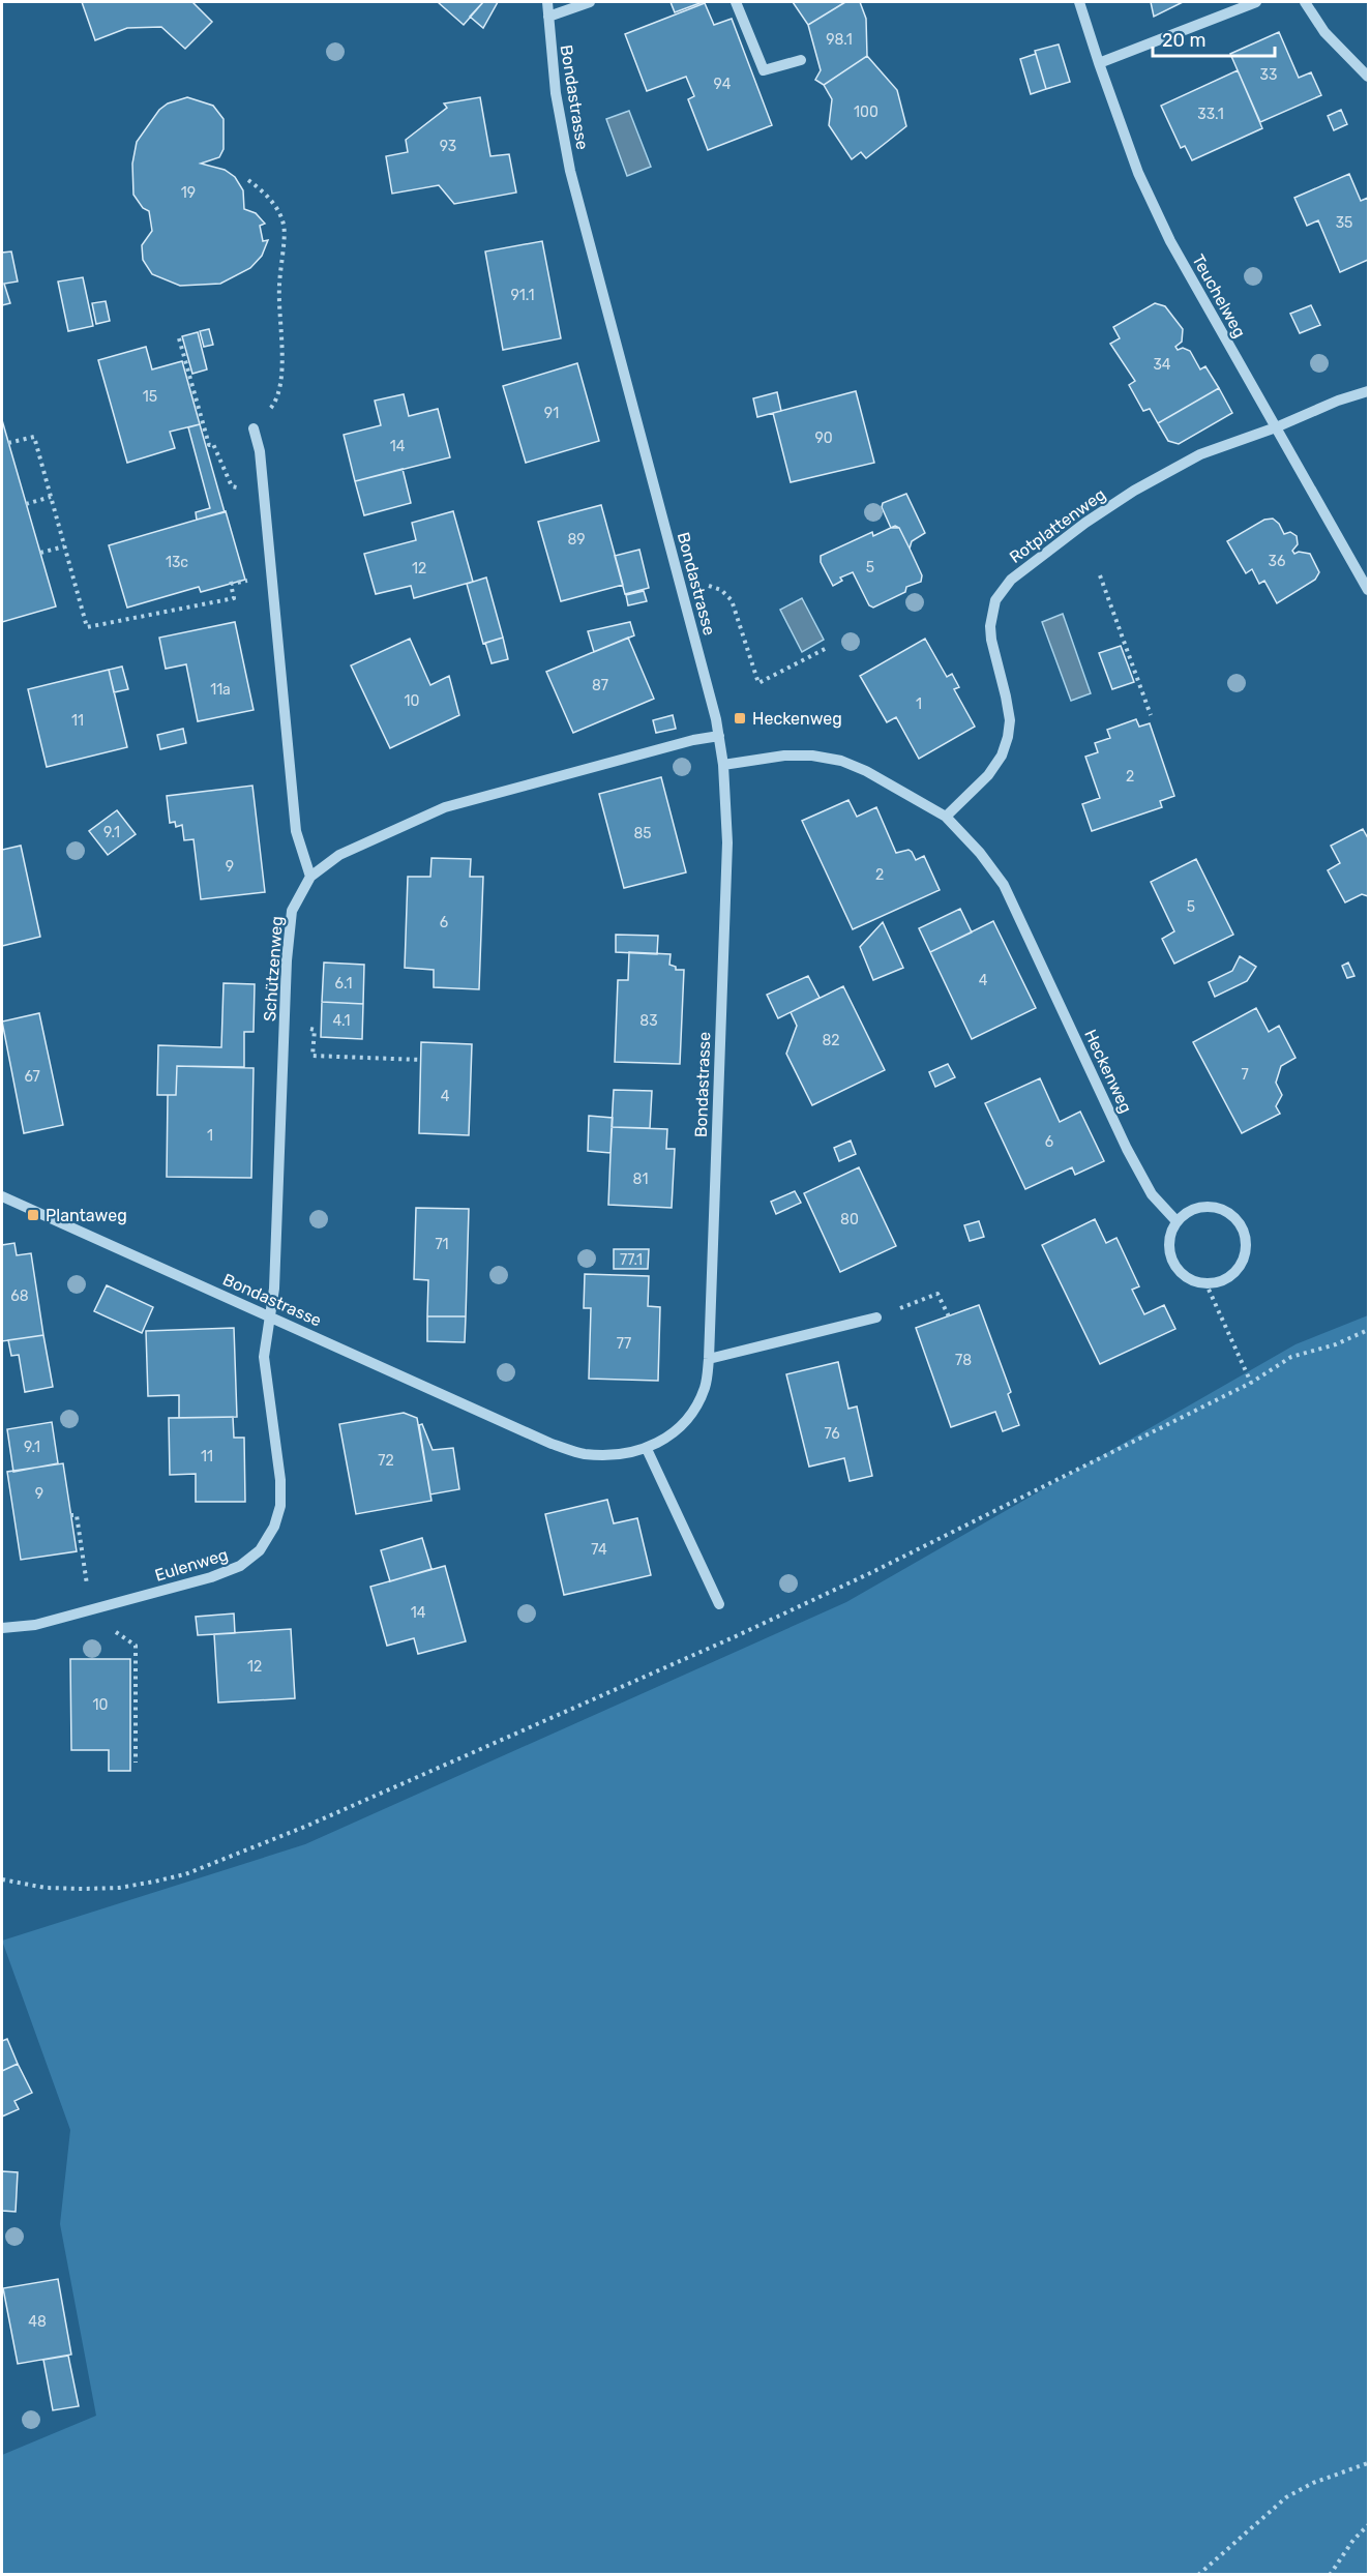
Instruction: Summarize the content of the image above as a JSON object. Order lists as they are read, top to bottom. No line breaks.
{"streets":{"street":["Bondastrasse","Teuchelweg","Rotplattenweg","Schützenweg","Heckenweg","Eulenweg"]},"crossings":[["Bondastrasse","Schützenweg"],["Bondastrasse","Heckenweg"],["Bondastrasse","Eulenweg"],["Teuchelweg","Rotplattenweg"],["Rotplattenweg","Heckenweg"],["Schützenweg","Eulenweg"]],"places":{"transit":["Heckenweg","Plantaweg"]},"house_numbers":["98.1","33","94","100","33.1","93","19","35","91.1","34","15","91","90","14","89","36","13c","5","12","87","11a","10","1","11","2","9.1","85","9","2","5","6","4","6.1","4.1","83","82","7","67","4","1","6","81","80","71","77.1","68","77","78","76","9.1","11","72","9","74","14","12","10","48"],"scale_bar":"20 m"}
